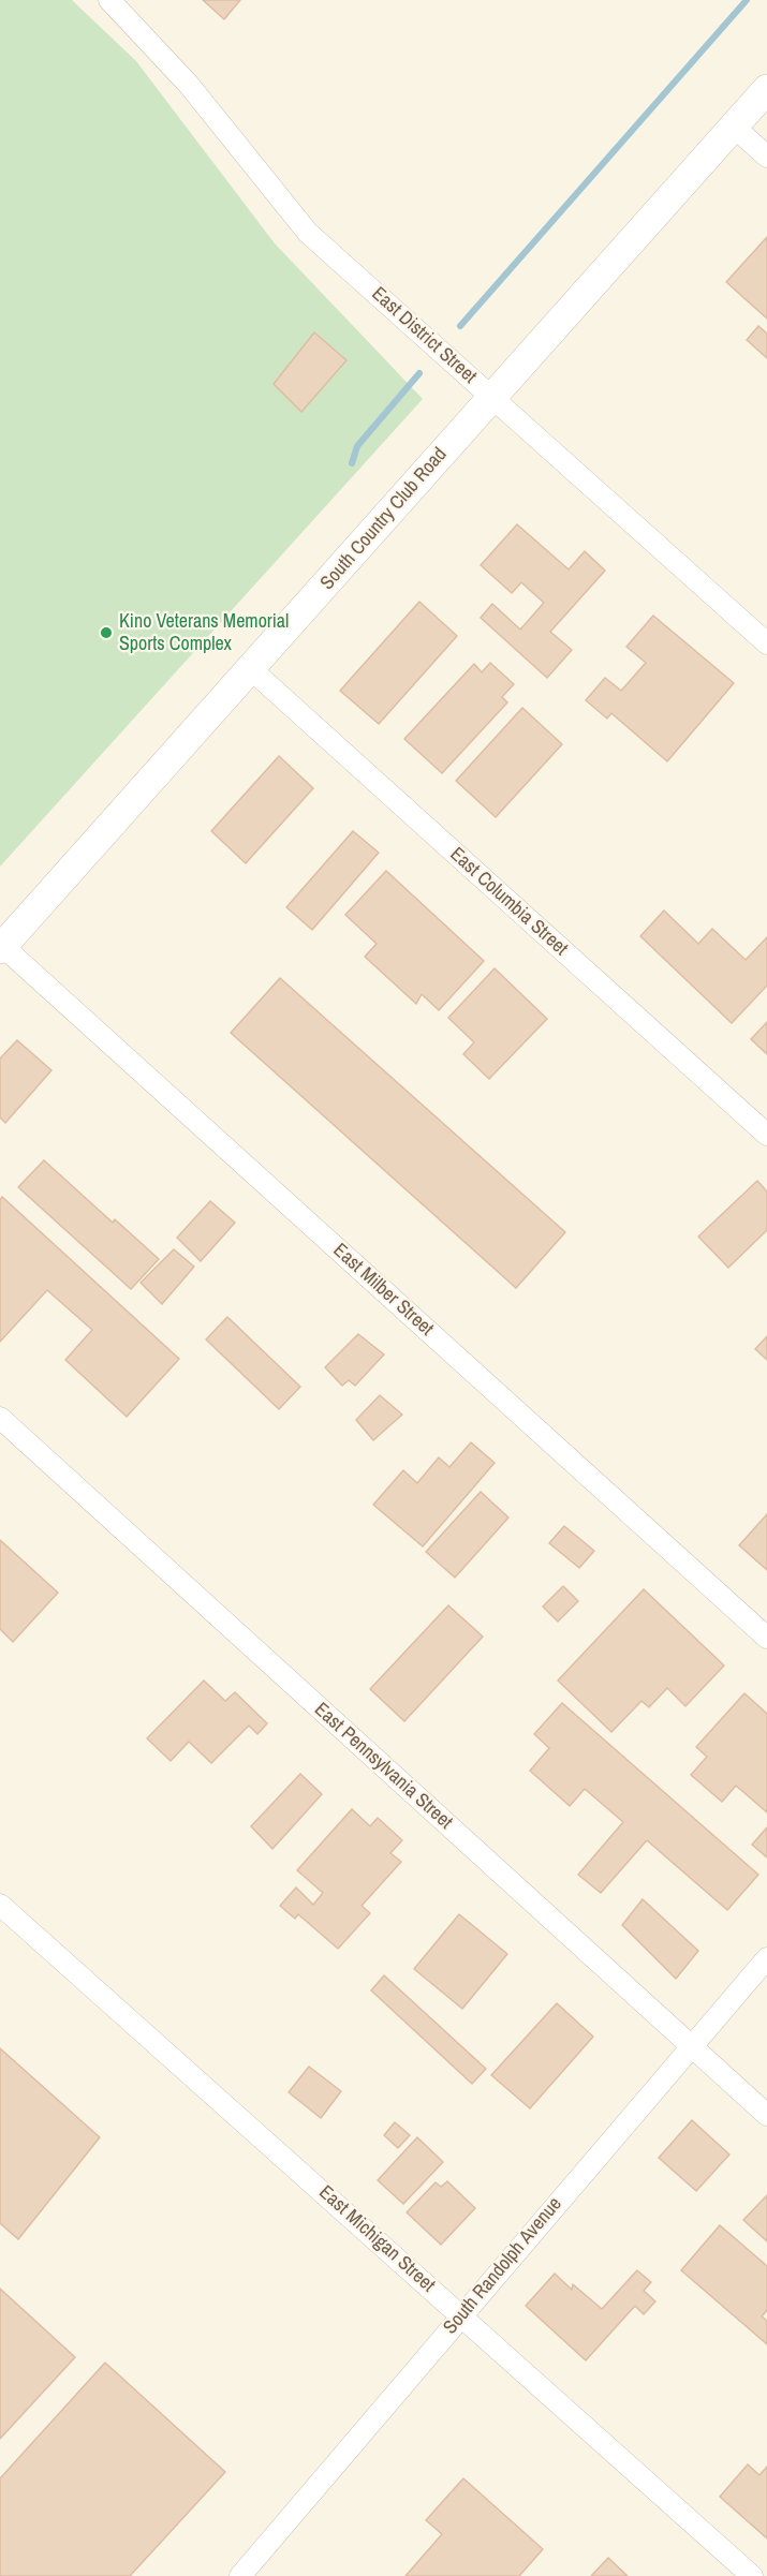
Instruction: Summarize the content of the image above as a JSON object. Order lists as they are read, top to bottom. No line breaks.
{"streets":{"street":["East District Street","South Country Club Road","East Columbia Street","East Milber Street","East Pennsylvania Street","East Michigan Street","South Randolph Avenue"]},"crossings":[["East District Street","South Country Club Road"],["South Country Club Road","East Columbia Street"],["South Country Club Road","East Milber Street"],["East Pennsylvania Street","South Randolph Avenue"],["East Michigan Street","South Randolph Avenue"]],"places":["Kino Veterans Memorial Sports Complex"]}
